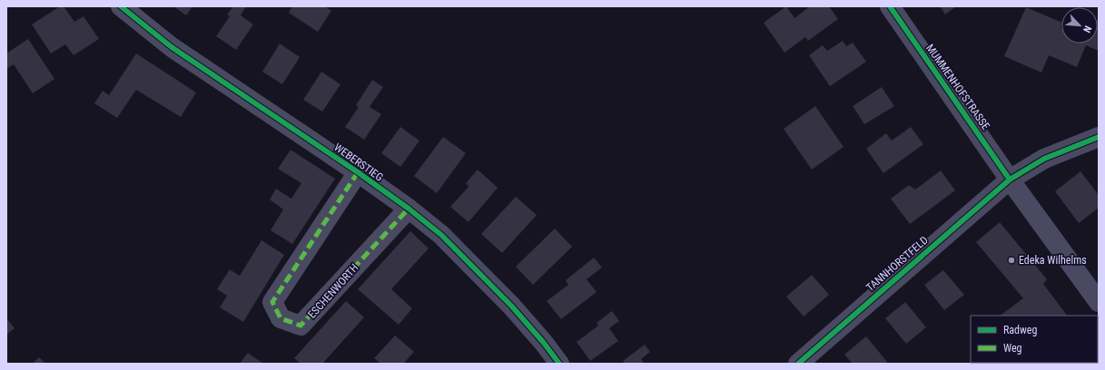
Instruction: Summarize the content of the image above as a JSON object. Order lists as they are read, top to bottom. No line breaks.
{"streets":{"street":["MUMMENHOFSTRASSE","WEBERSTIEG","TANNHORSTFELD","ESCHENWORTH"]},"crossings":[["MUMMENHOFSTRASSE","TANNHORSTFELD"],["WEBERSTIEG","ESCHENWORTH"]],"places":["Edeka Wilhelms"],"legend":["Radweg","Weg"],"north":"bottom right"}
